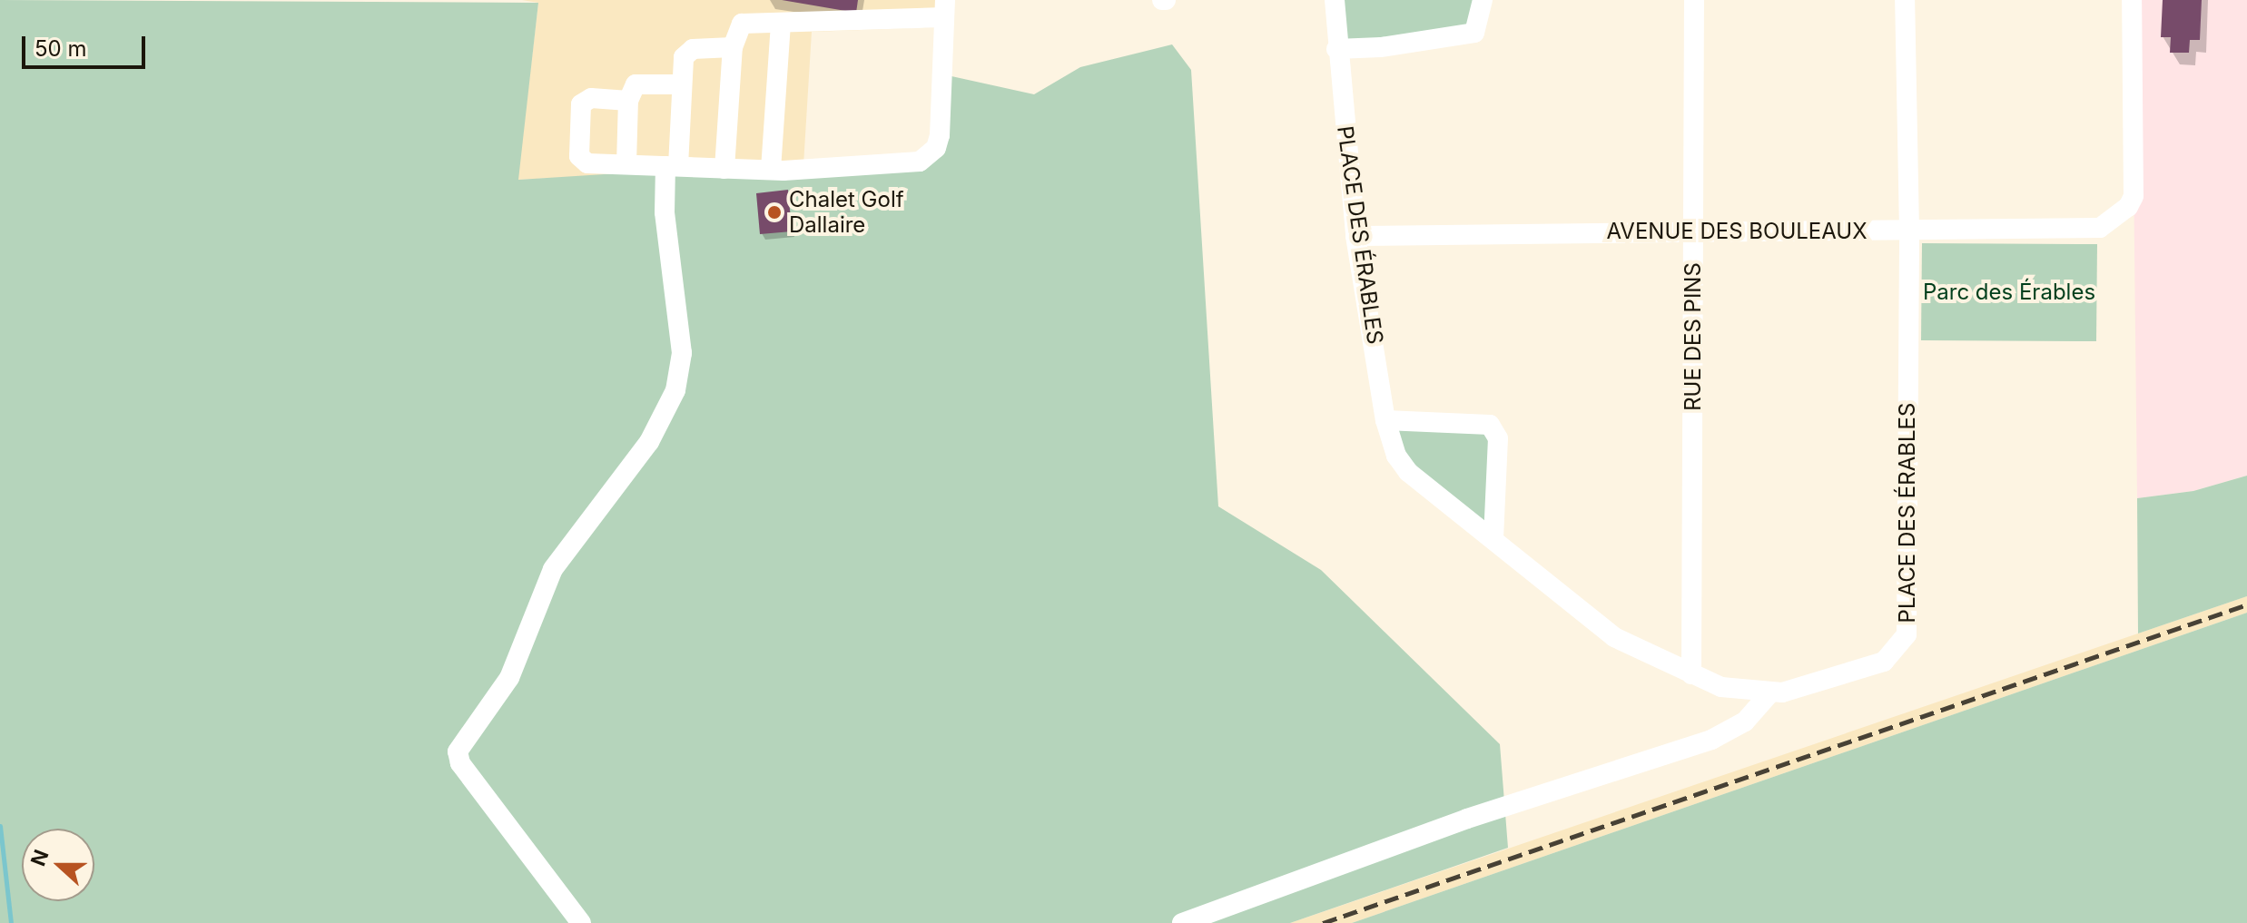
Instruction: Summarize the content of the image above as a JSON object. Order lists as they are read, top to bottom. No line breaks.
{"streets":{"street":["AVENUE DES BOULEAUX","PLACE DES ÉRABLES","RUE DES PINS"]},"crossings":[["AVENUE DES BOULEAUX","PLACE DES ÉRABLES"],["AVENUE DES BOULEAUX","RUE DES PINS"],["PLACE DES ÉRABLES","RUE DES PINS"]],"parks":["Parc des Érables"],"places":["Chalet Golf Dallaire"],"scale_bar":"50 m","north":"left"}
